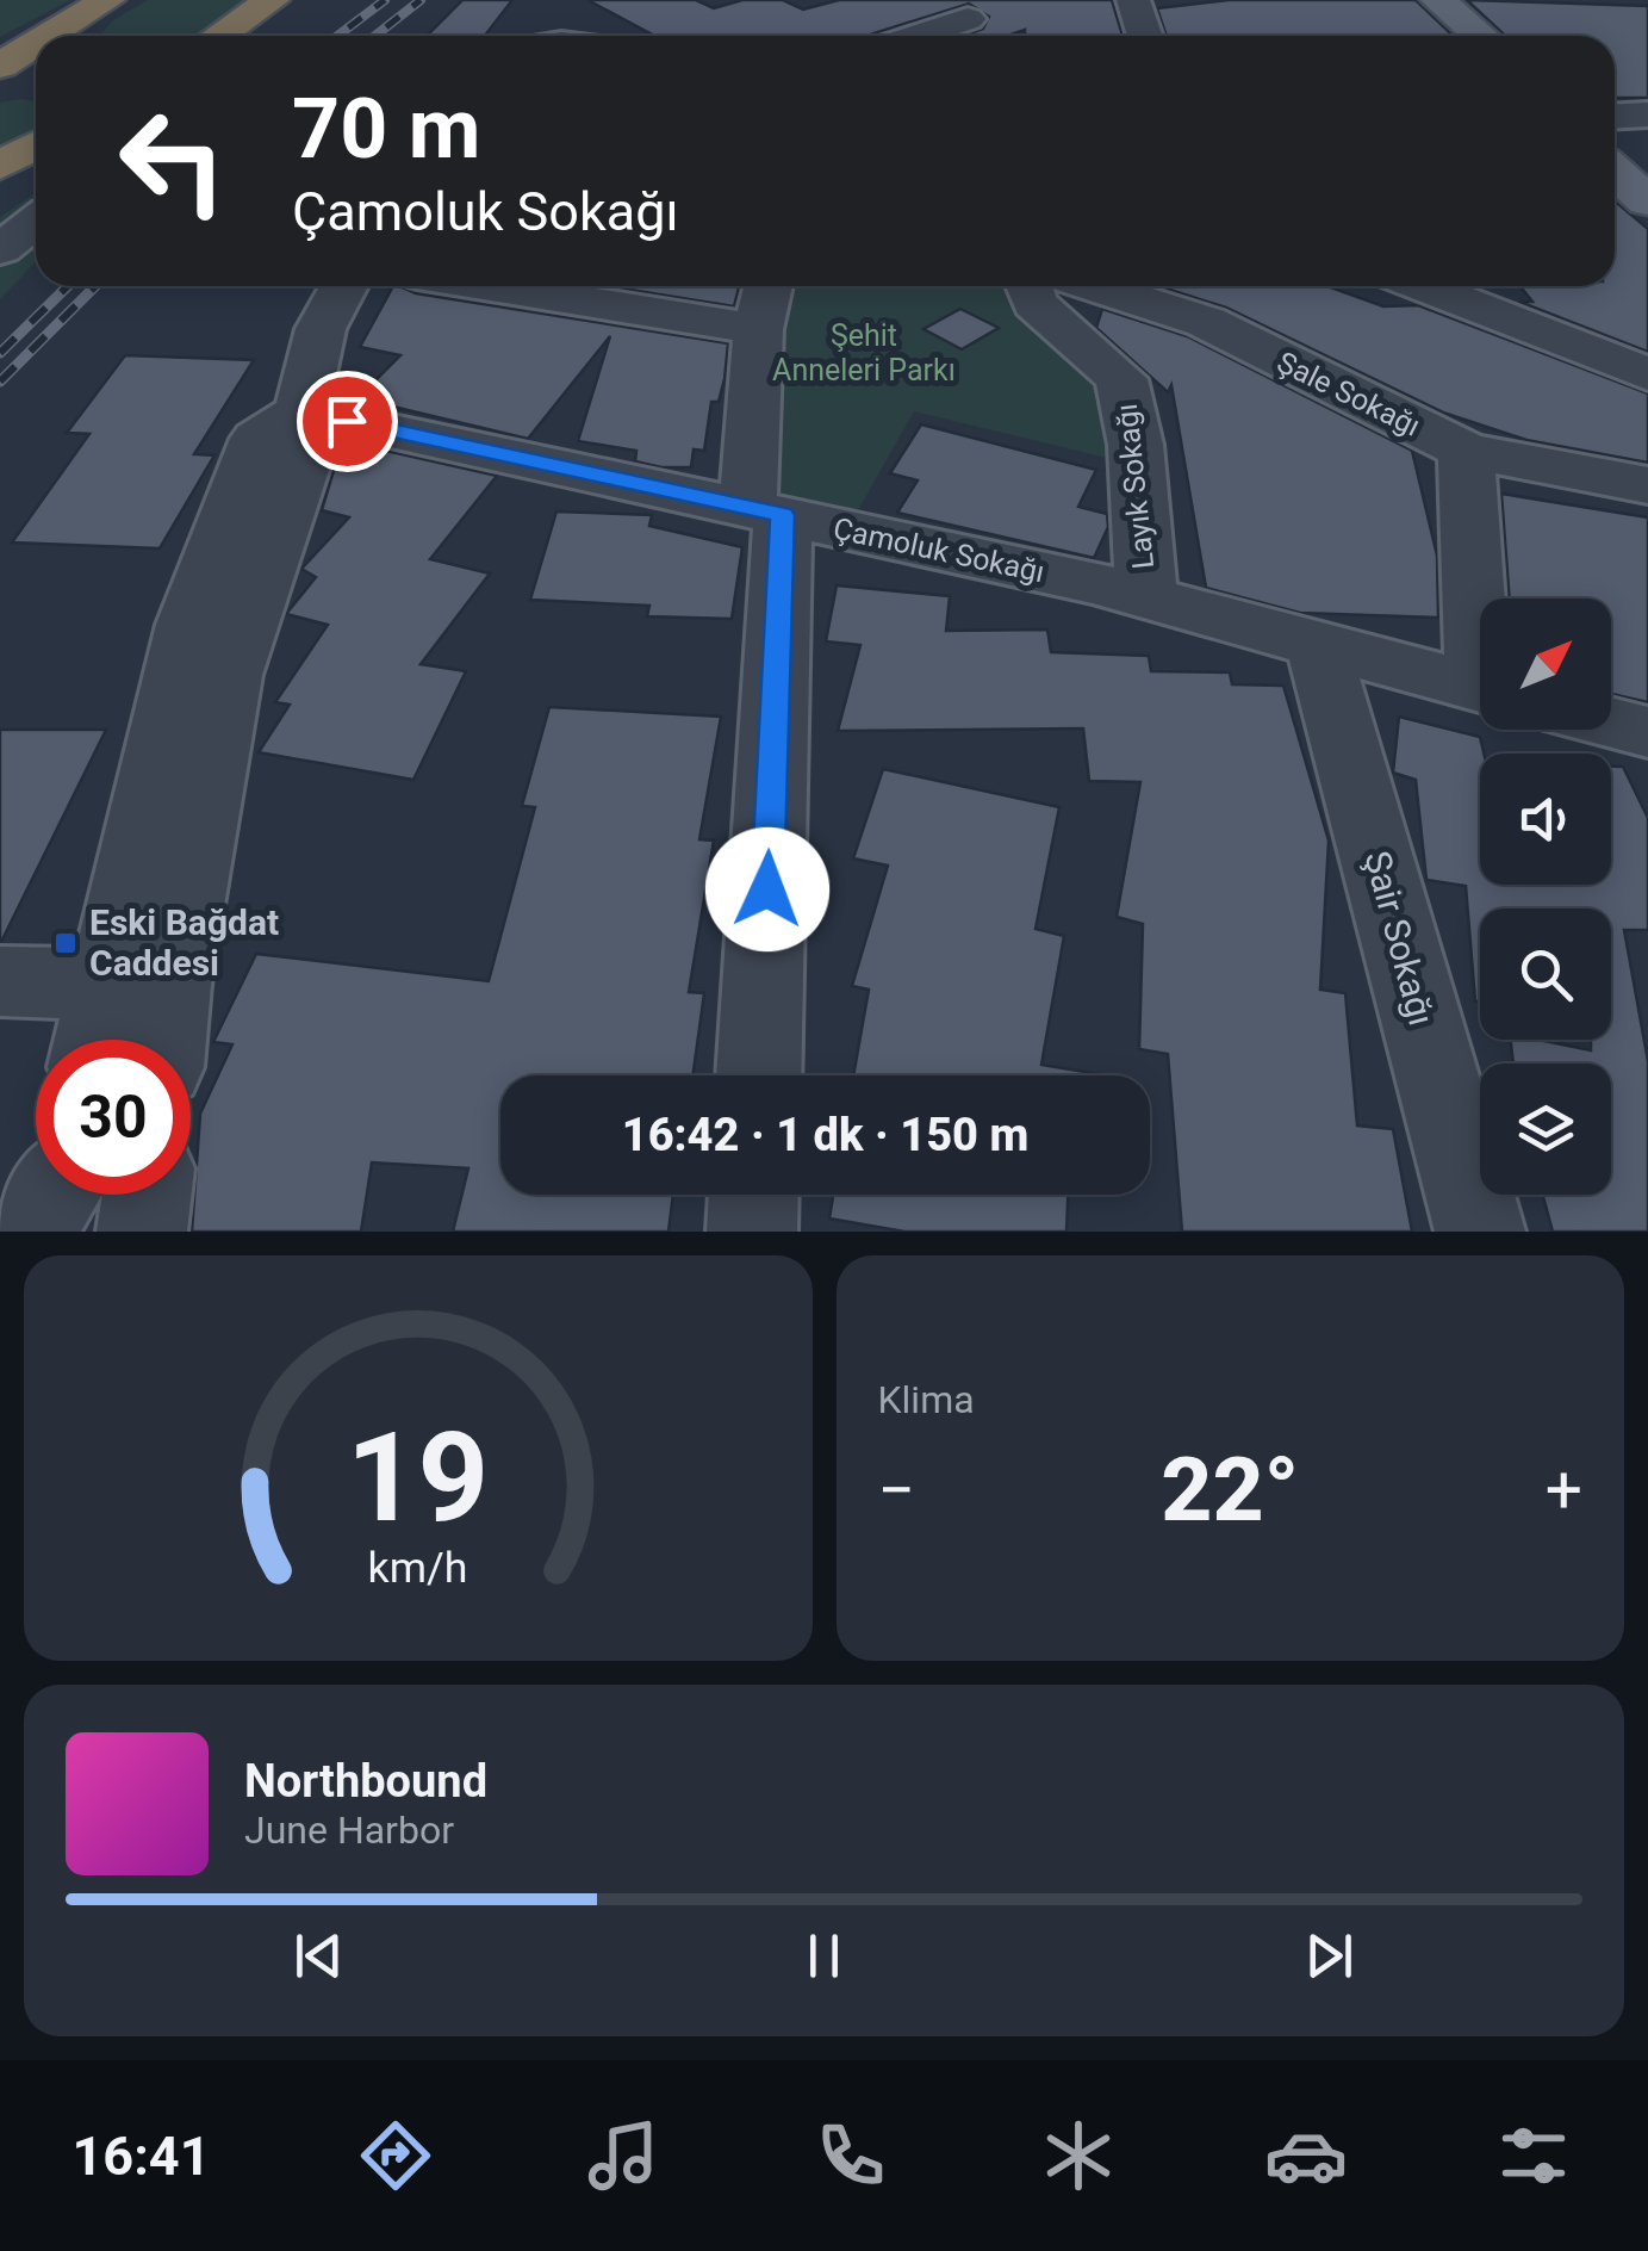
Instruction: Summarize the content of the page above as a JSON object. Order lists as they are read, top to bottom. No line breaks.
{"streets":{"street":["Şale Sokağı","Layık Sokağı","Çamoluk Sokağı","Şair Sokağı"]},"crossings":[["Layık Sokağı","Çamoluk Sokağı"],["Çamoluk Sokağı","Şair Sokağı"]],"parks":["Şehit Anneleri Parkı"],"places":{"transit":["Eski Bağdat Caddesi"]},"north":"top right","page":{"turn":["70 m","Çamoluk Sokağı"],"limit":"30","trip":"16:42 · 1 dk · 150 m","tile":"Klima","heat":["−","22°","+"],"song":["Northbound","June Harbor"],"tabs":"16:41","gauge":["19","km/h"]}}
